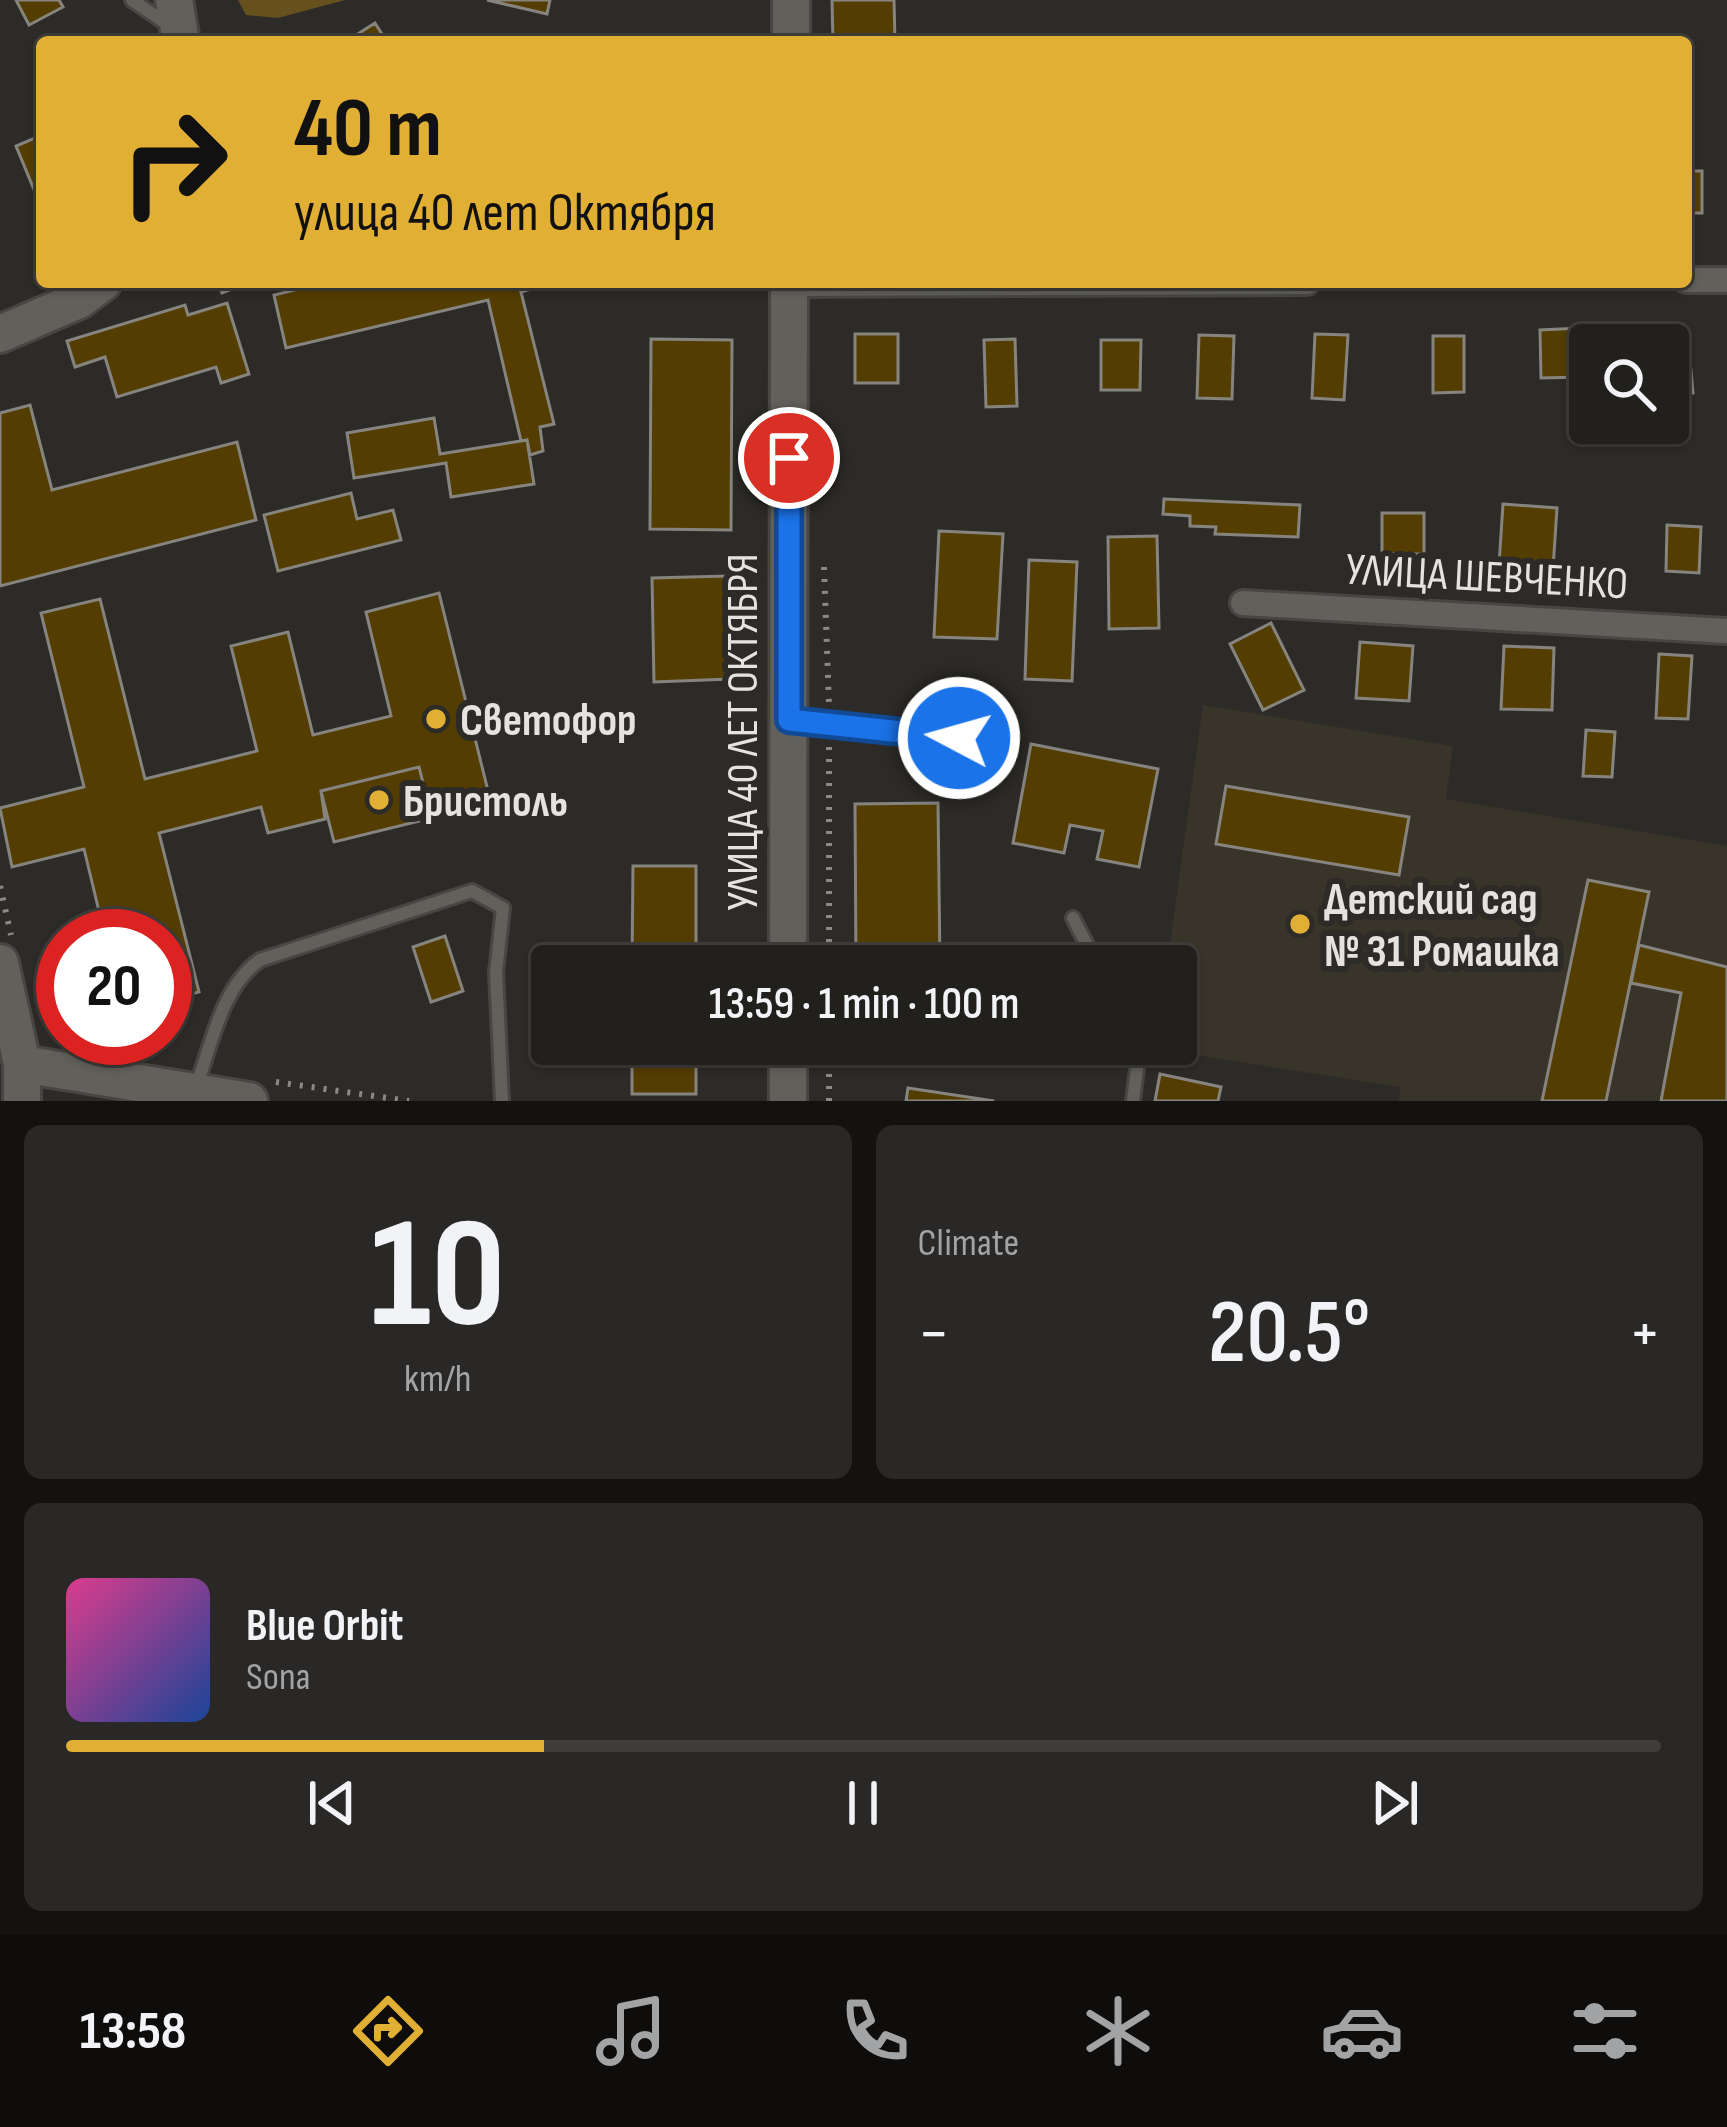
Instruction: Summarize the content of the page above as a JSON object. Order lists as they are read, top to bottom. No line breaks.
{"streets":{"street":["УЛИЦА ШЕВЧЕНКО","УЛИЦА 40 ЛЕТ ОКТЯБРЯ"]},"places":["Светофор","Бристоль","Детский сад № 31 Ромашка"],"page":{"turn":["40 m","улица 40 лет Октября"],"limit":"20","trip":"13:59 · 1 min · 100 m","tile":[["10","km/h"],"Climate"],"heat":["−","20.5°","+"],"song":["Blue Orbit","Sona"],"tabs":"13:58"}}
